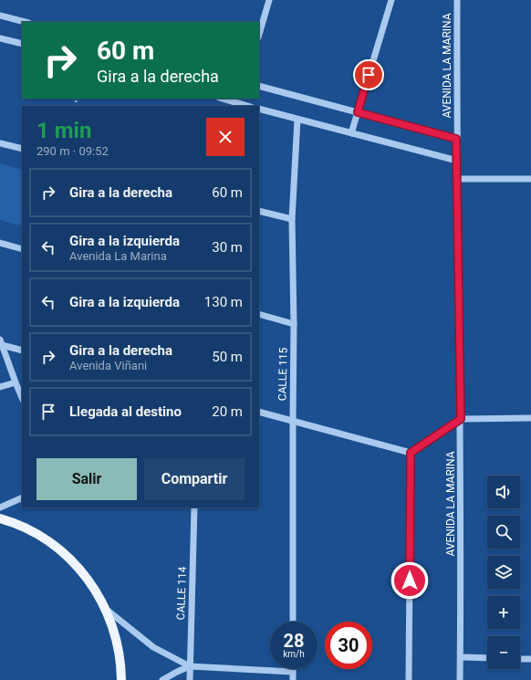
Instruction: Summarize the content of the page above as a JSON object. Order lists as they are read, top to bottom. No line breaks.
{"streets":{"street":["AVENIDA LA MARINA","CALLE 115","CALLE 114"]},"page":{"turn":["60 m","Gira a la derecha"],"heading":["1 min","290 m · 09:52"],"list":[{"name":"Gira a la derecha","value":"60 m"},{"name":"Gira a la izquierda","note":"Avenida La Marina","value":"30 m"},{"name":"Gira a la izquierda","value":"130 m"},{"name":"Gira a la derecha","note":"Avenida Viñani","value":"50 m"},{"name":"Llegada al destino","value":"20 m"}],"buttons":["Salir","Compartir"],"map_buttons":["+","−"],"speed":"28 km/h","limit":"30"}}
